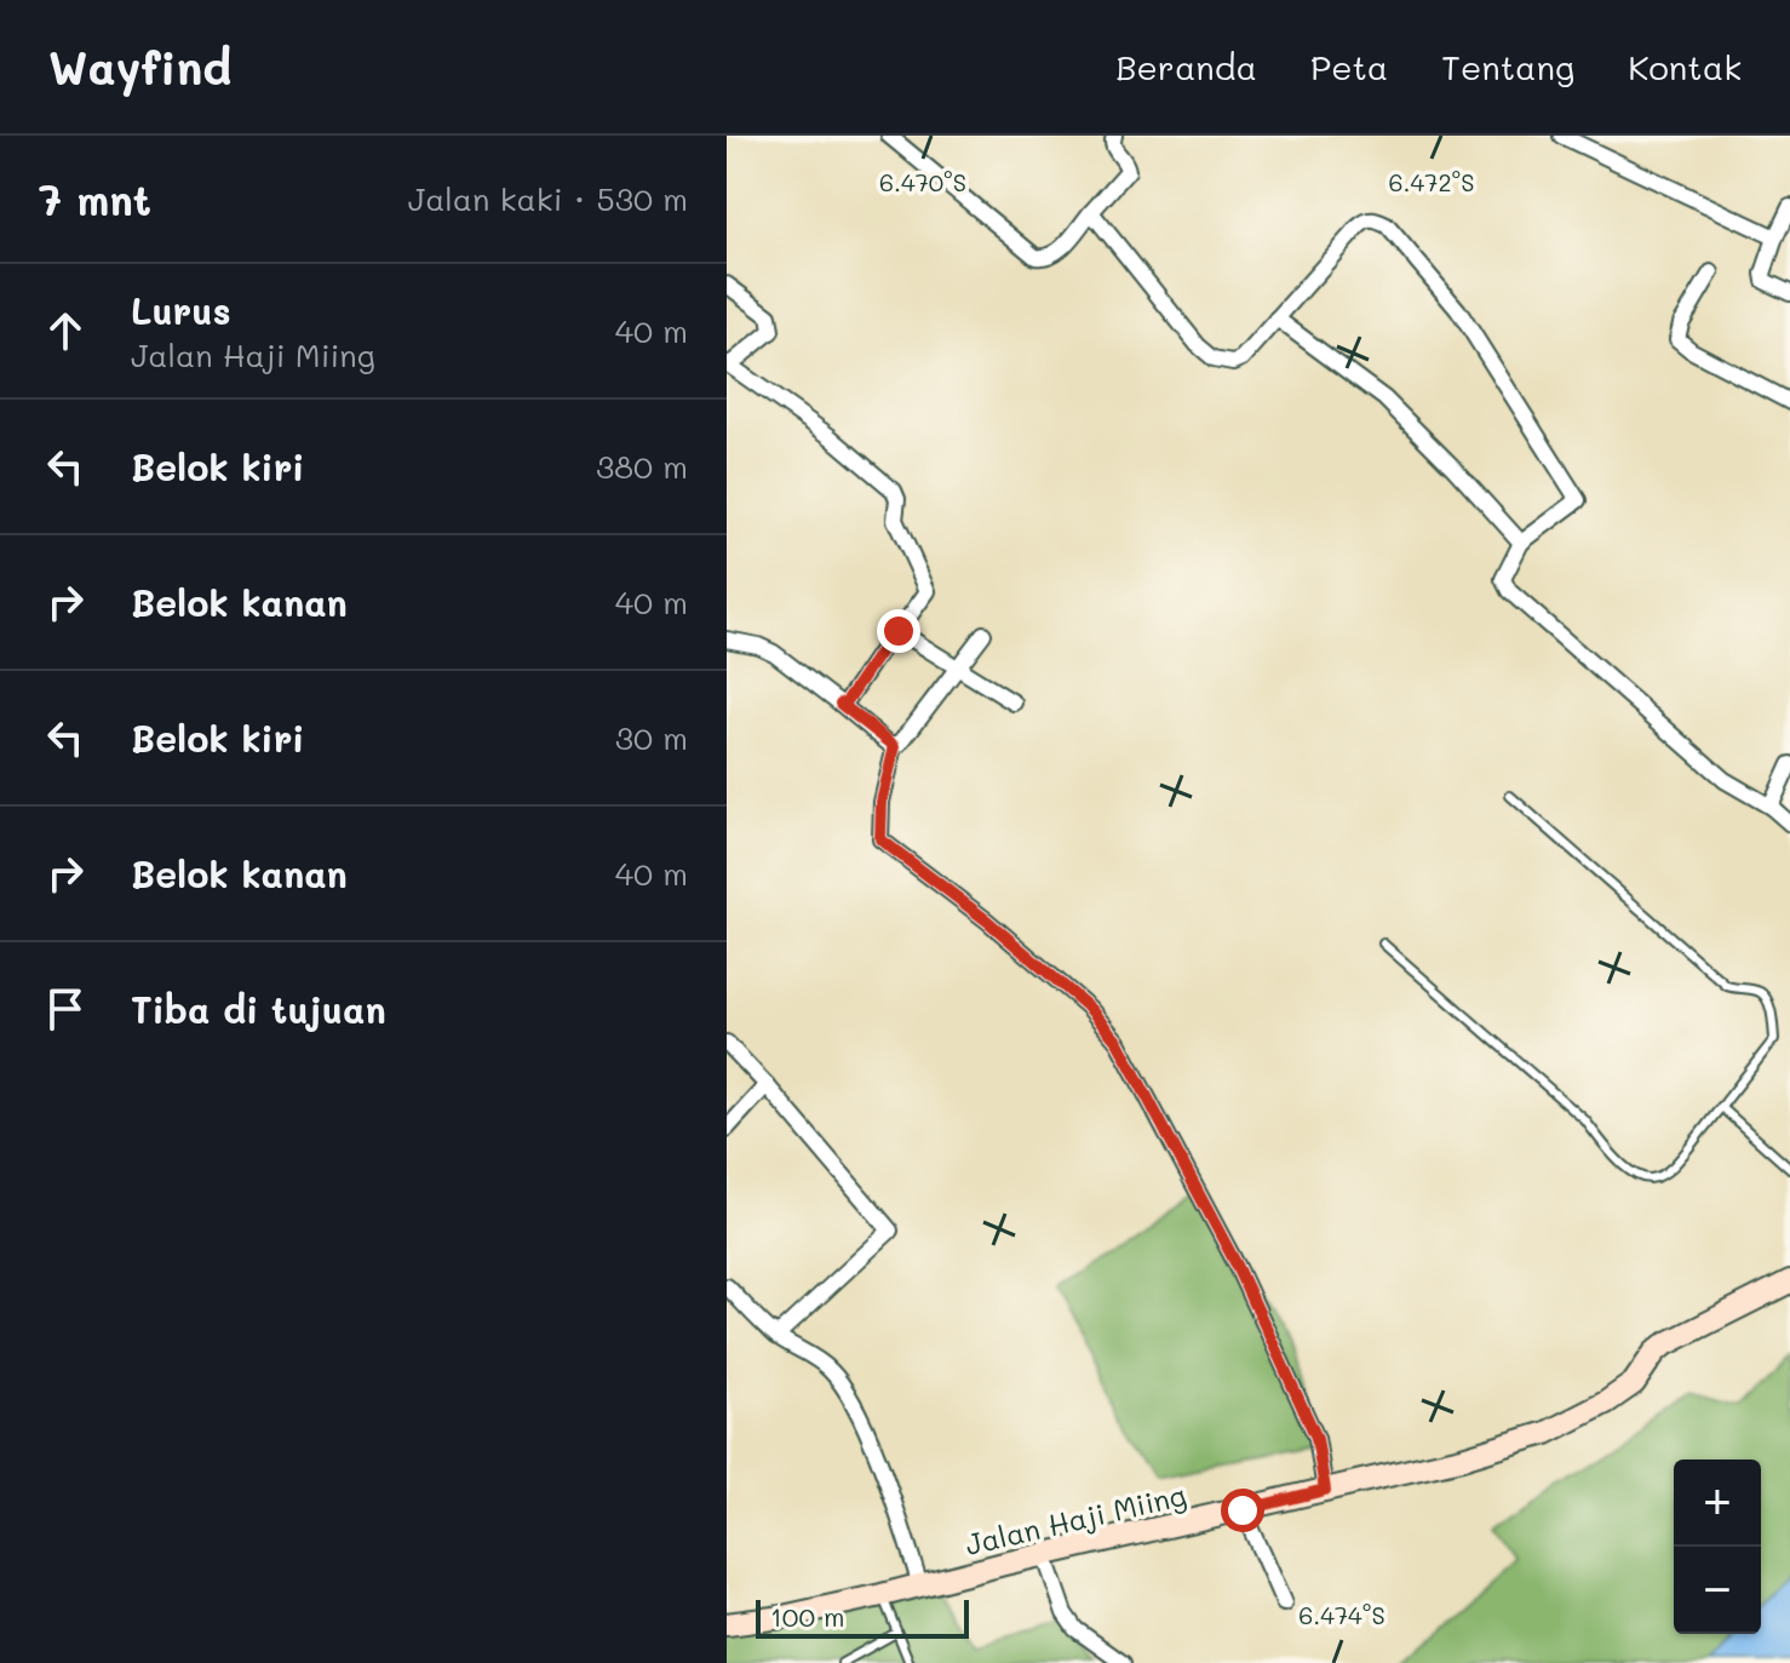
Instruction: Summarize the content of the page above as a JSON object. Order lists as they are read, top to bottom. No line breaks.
{"streets":{"main road":["Jalan Haji Miing"]},"scale_bar":"100 m","page":{"header":"Wayfind","nav":["Beranda","Peta","Tentang","Kontak"],"heading":["7 mnt","Jalan kaki · 530 m"],"list":[["Lurus","Jalan Haji Miing","40 m"],["Belok kiri","380 m"],["Belok kanan","40 m"],["Belok kiri","30 m"],["Belok kanan","40 m"],"Tiba di tujuan"],"map_buttons":["+","−"],"scale":"100 m"},"coordinates":["6.470°S","6.472°S","6.474°S"]}
